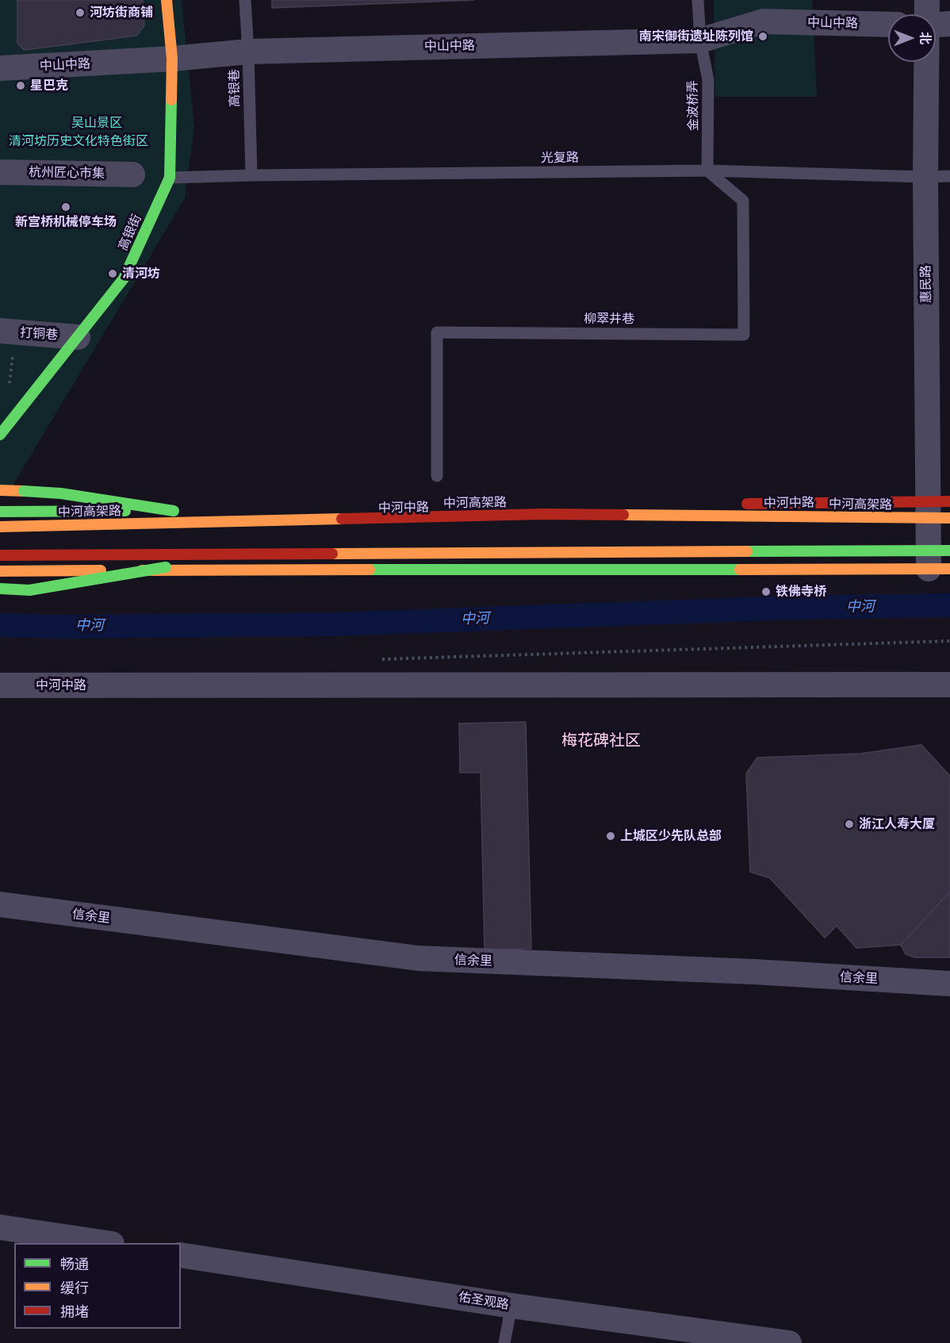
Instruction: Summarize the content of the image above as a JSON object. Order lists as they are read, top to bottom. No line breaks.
{"streets":{"main road":["高银街","中河高架路","中河中路"],"street":["中山中路","杭州匠心市集","惠民路","打铜巷","信余里","佑圣观路"],"lane":["高银巷","金波桥弄","光复路","柳翠井巷"]},"crossings":[["中山中路","高银巷"],["中山中路","金波桥弄"],["中山中路","高银街"],["高银巷","光复路"],["金波桥弄","光复路"],["金波桥弄","柳翠井巷"],["光复路","高银街"],["光复路","惠民路"],["光复路","柳翠井巷"],["高银街","打铜巷"],["惠民路","中河中路"]],"districts":["梅花碑社区"],"water":["中河"],"parks":["吴山景区","清河坊历史文化特色街区"],"places":["河坊街商铺","南宋御街遗址陈列馆","星巴克","新宫桥机械停车场","清河坊","铁佛寺桥","浙江人寿大厦","上城区少先队总部"],"legend":["畅通","缓行","拥堵"],"north":"right"}
